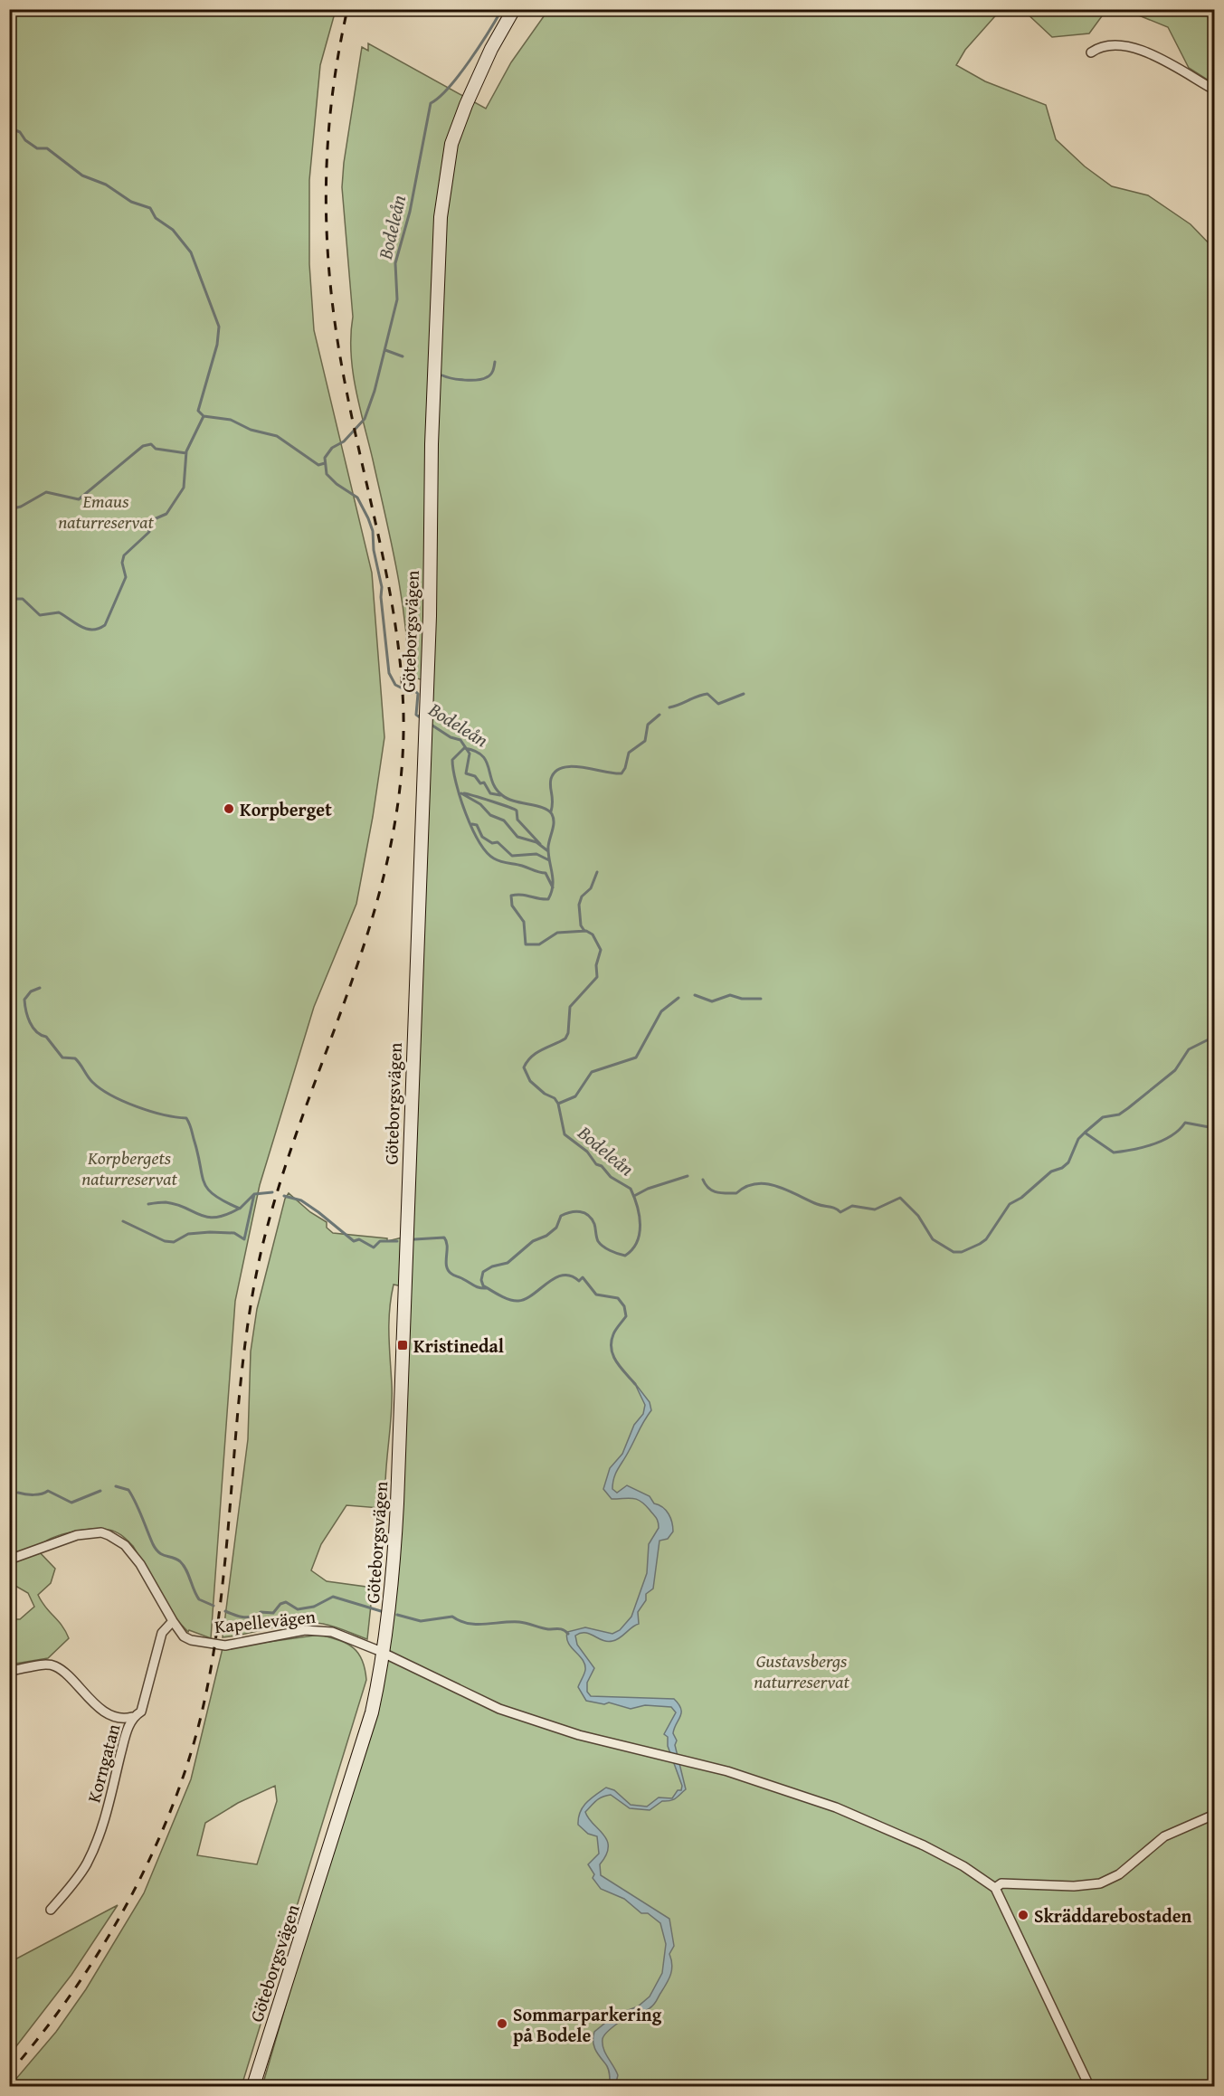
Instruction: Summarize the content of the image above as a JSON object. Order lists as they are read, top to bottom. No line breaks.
{"streets":{"street":["Göteborgsvägen","Kapellevägen","Korngatan"]},"crossings":[["Göteborgsvägen","Kapellevägen"],["Kapellevägen","Korngatan"]],"water":["Bodeleån"],"parks":["Emaus naturreservat","Korpbergets naturreservat","Gustavsbergs naturreservat"],"places":{"other":["Korpberget","Skräddarebostaden","Sommarparkering på Bodele"],"transit":["Kristinedal"]}}
